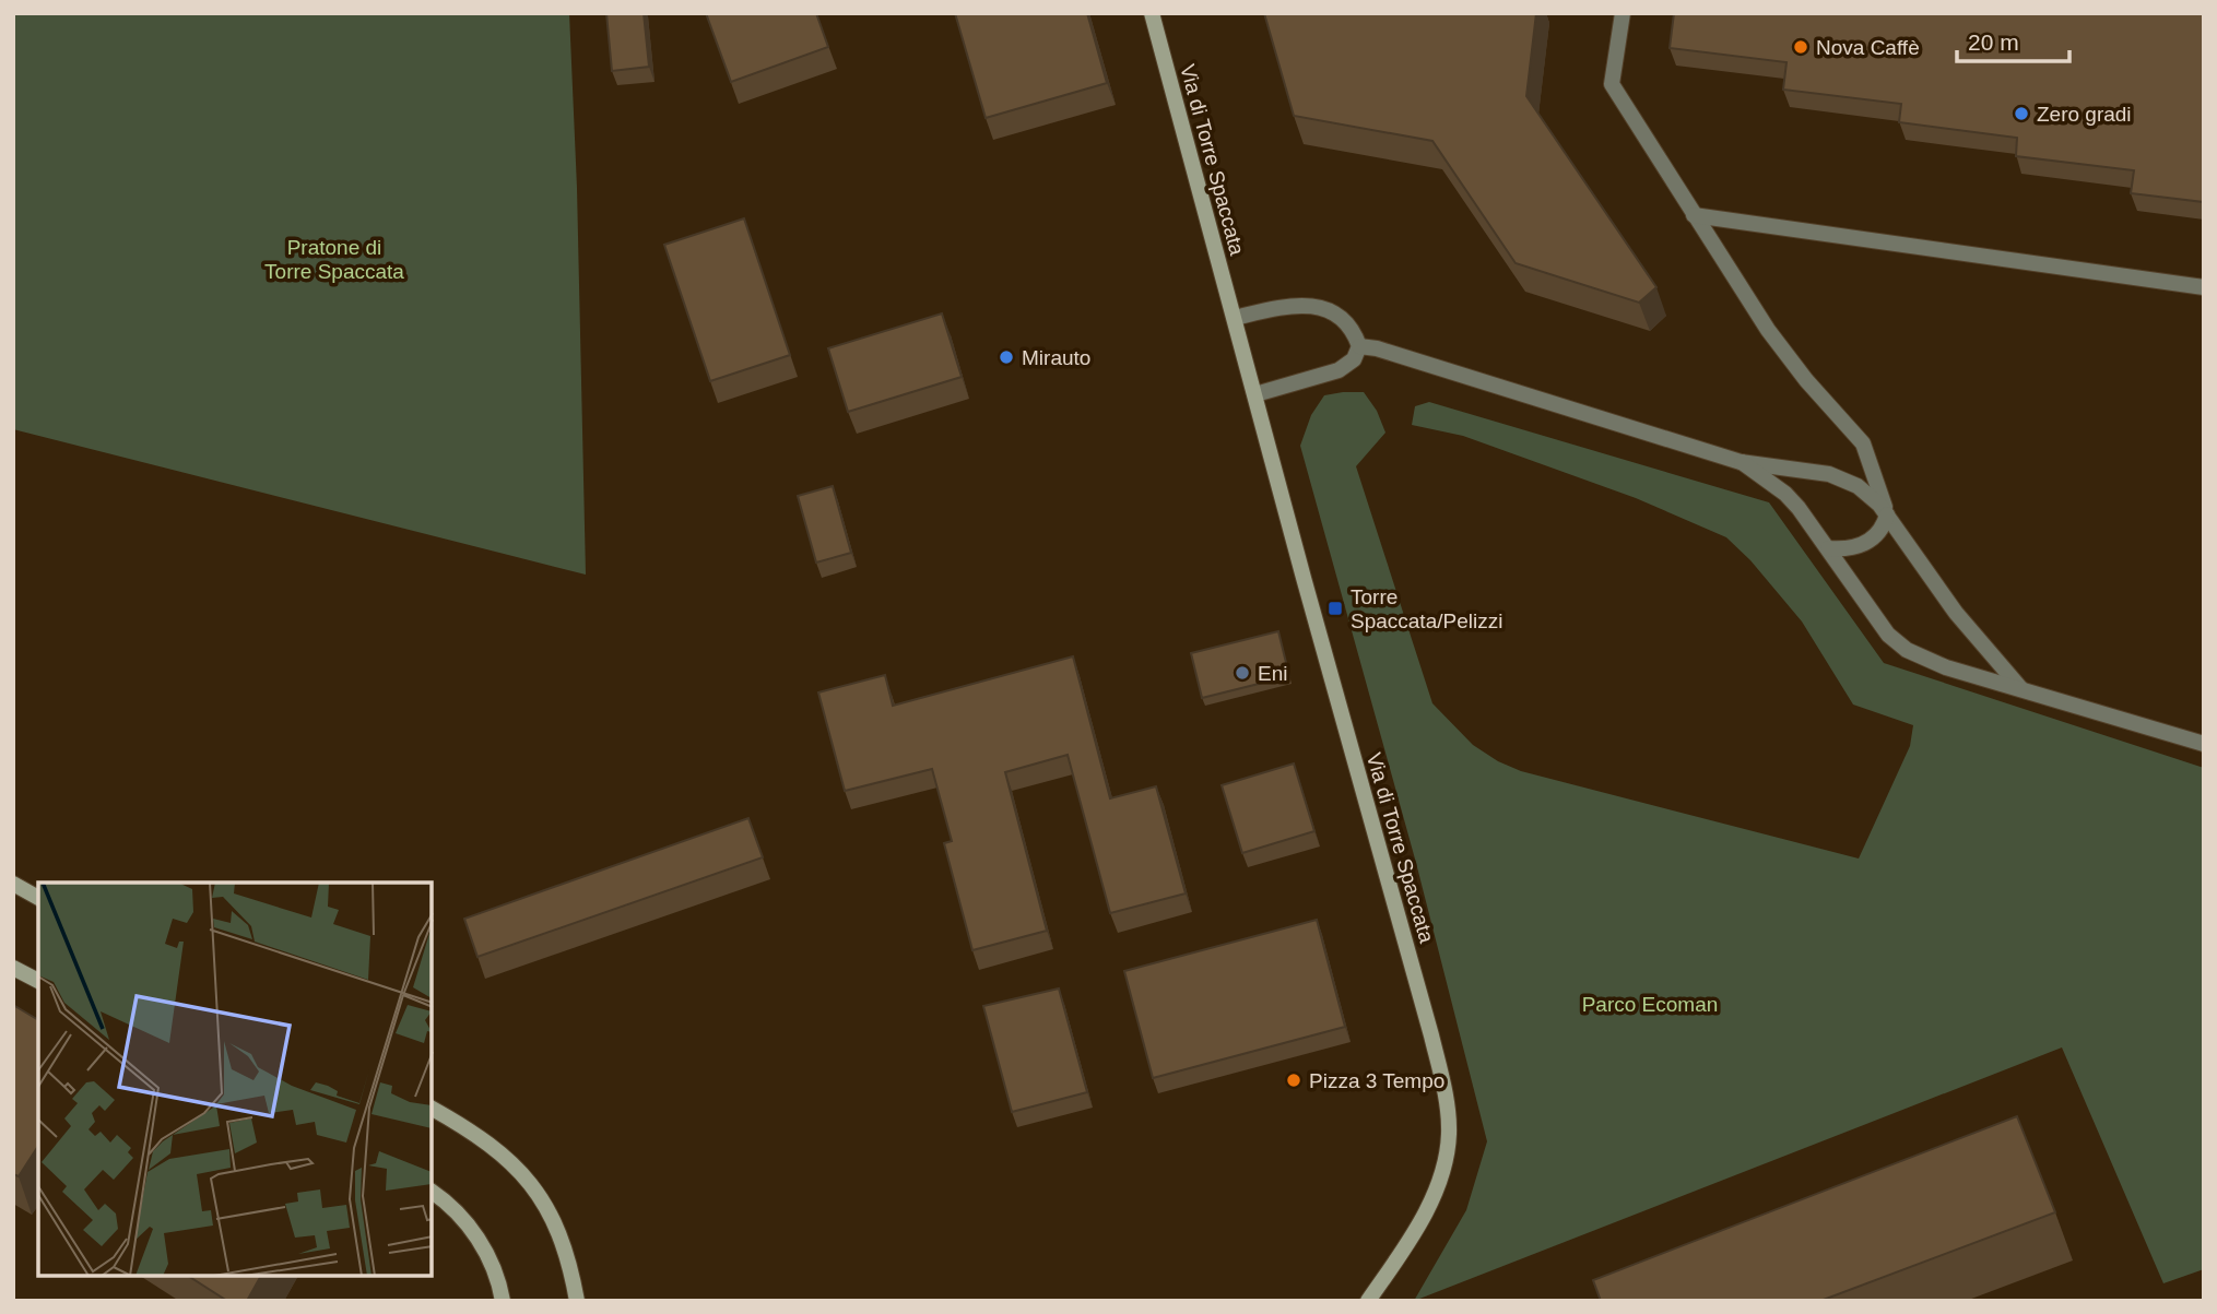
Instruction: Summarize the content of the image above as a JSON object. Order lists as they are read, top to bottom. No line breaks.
{"streets":{"street":["Via di Torre Spaccata"]},"parks":["Pratone di Torre Spaccata","Parco Ecoman"],"places":{"other":["Nova Caffè","Zero gradi","Mirauto","Eni","Pizza 3 Tempo"],"transit":["Torre Spaccata/Pelizzi"]},"scale_bar":"20 m"}
